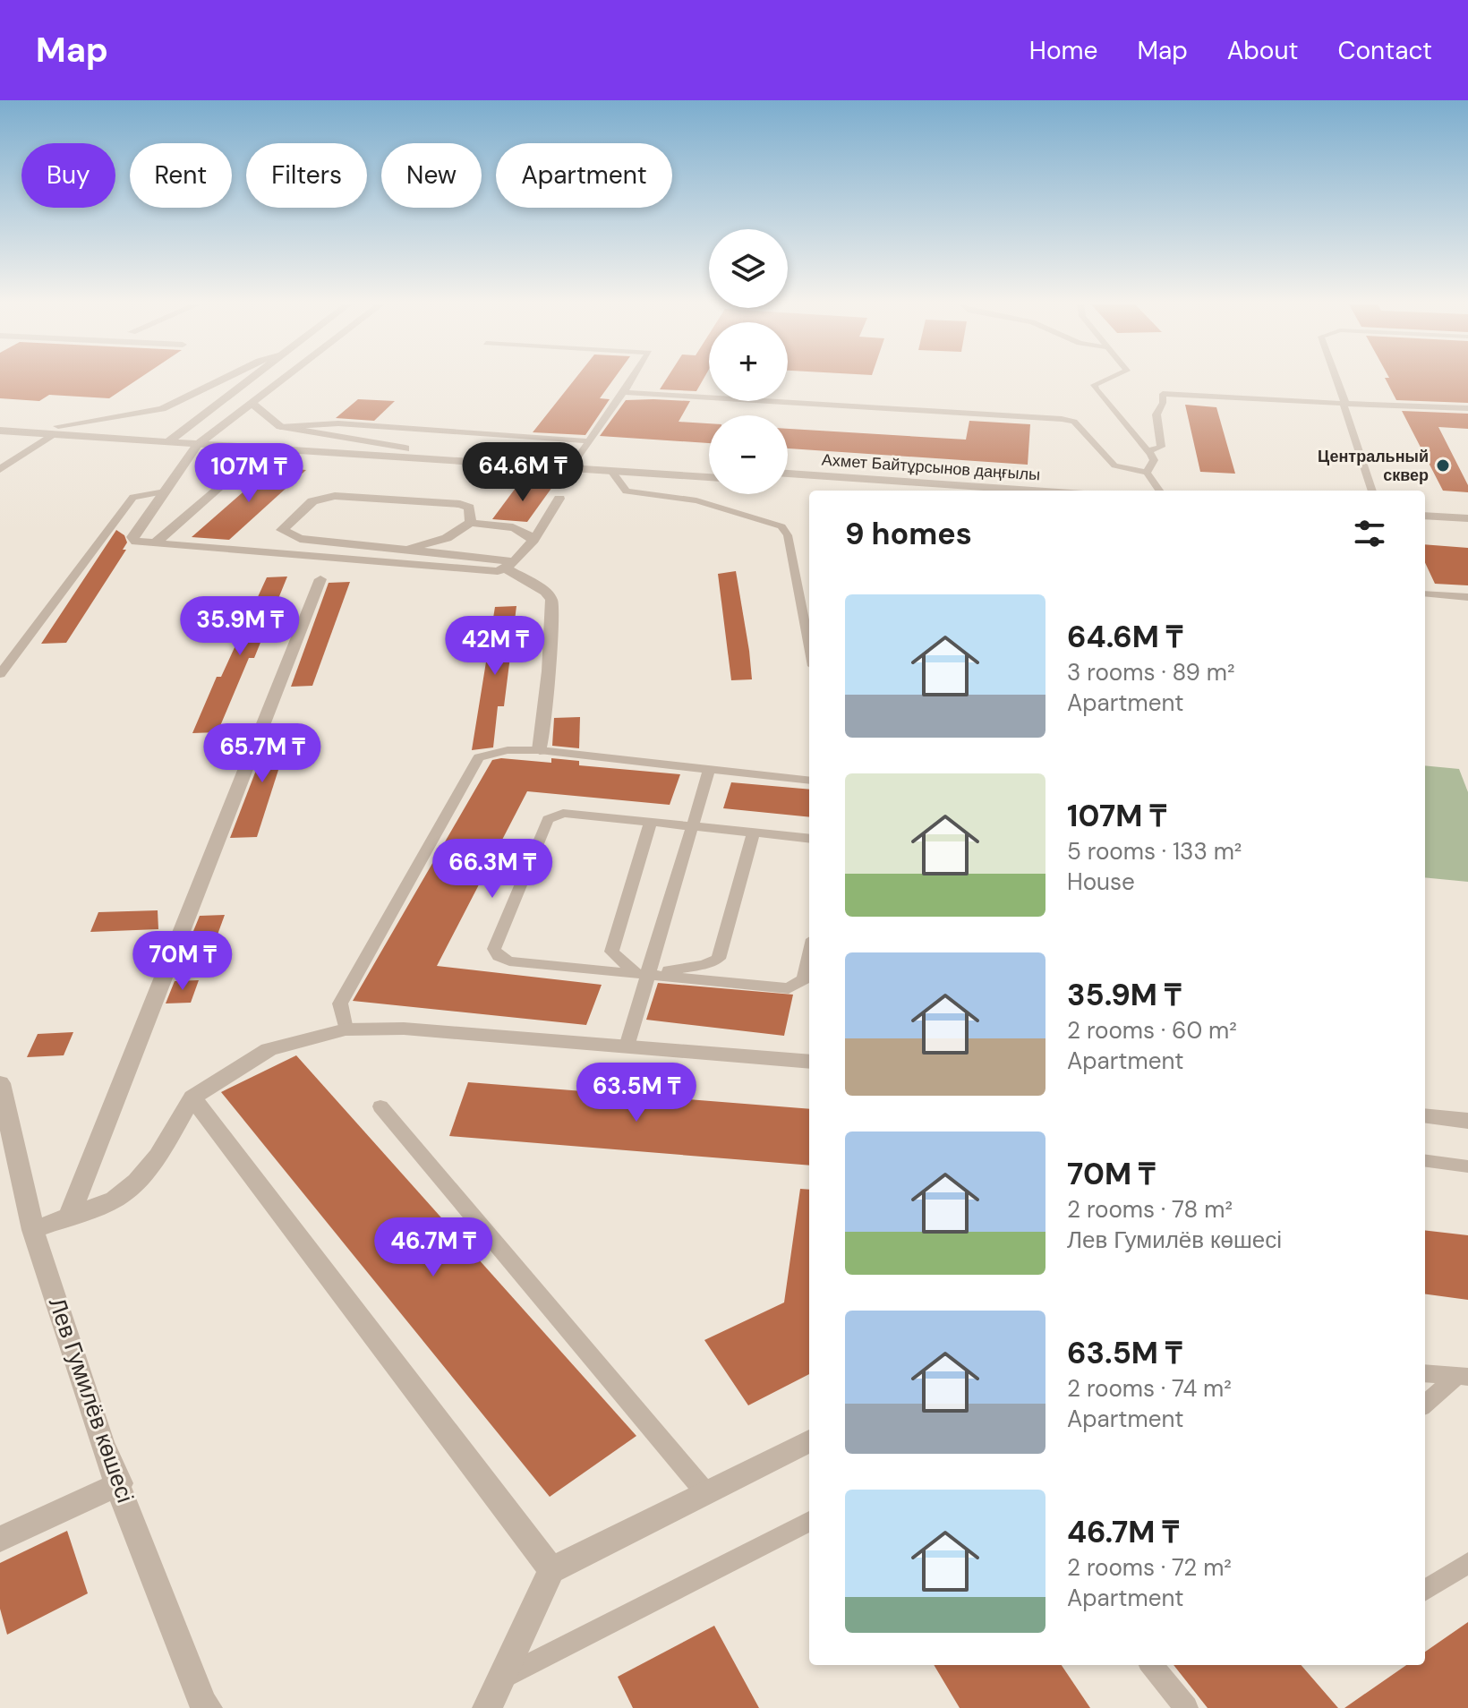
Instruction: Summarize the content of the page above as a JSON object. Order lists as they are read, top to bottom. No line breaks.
{"streets":{"street":["Ахмет Байтұрсынов даңғылы","Лев Гумилёв көшесі"]},"places":["Центральный сквер"],"page":{"header":"Map","nav":["Home","Map","About","Contact"],"chip":["Buy","Rent","Filters","New","Apartment"],"map_buttons":["+","−"],"price":["64.6M ₸","107M ₸","35.9M ₸","42M ₸","65.7M ₸","66.3M ₸","70M ₸","63.5M ₸","46.7M ₸"],"heading":"9 homes","list":[{"name":"64.6M ₸","note":"3 rooms · 89 m² · Apartment"},{"name":"107M ₸","note":"5 rooms · 133 m² · House"},{"name":"35.9M ₸","note":"2 rooms · 60 m² · Apartment"},{"name":"70M ₸","note":"2 rooms · 78 m² · Лев Гумилёв көшесі"},{"name":"63.5M ₸","note":"2 rooms · 74 m² · Apartment"},{"name":"46.7M ₸","note":"2 rooms · 72 m² · Apartment"}]}}
